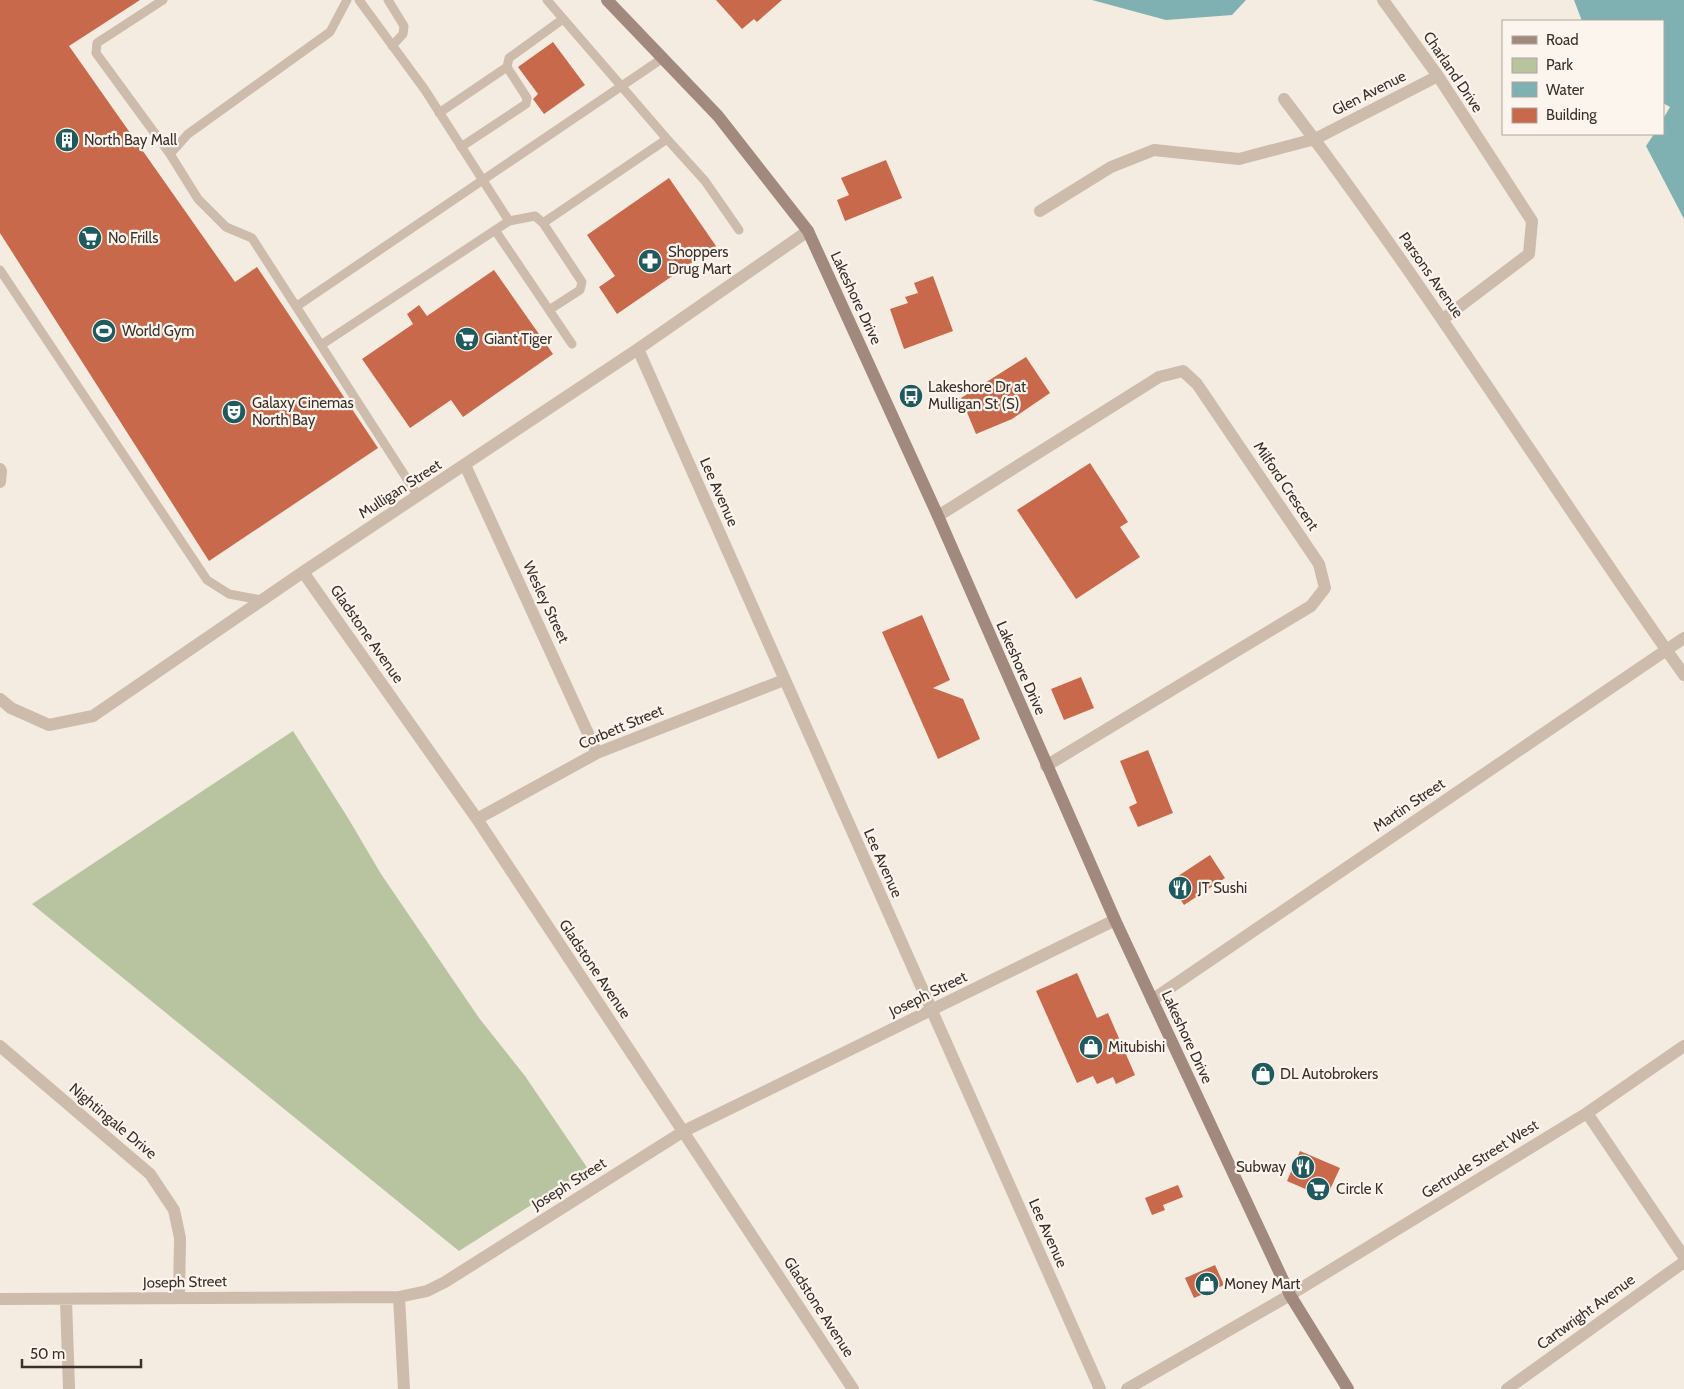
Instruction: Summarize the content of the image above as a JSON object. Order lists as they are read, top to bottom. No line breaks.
{"streets":{"main road":["Lakeshore Drive"],"street":["Charland Drive","Glen Avenue","Parsons Avenue","Milford Crescent","Mulligan Street","Lee Avenue","Wesley Street","Gladstone Avenue","Corbett Street","Martin Street","Joseph Street","Nightingale Drive","Gertrude Street West","Cartwright Avenue"]},"crossings":[["Charland Drive","Glen Avenue"],["Charland Drive","Parsons Avenue"],["Glen Avenue","Parsons Avenue"],["Parsons Avenue","Martin Street"],["Lakeshore Drive","Milford Crescent"],["Lakeshore Drive","Mulligan Street"],["Lakeshore Drive","Martin Street"],["Lakeshore Drive","Joseph Street"],["Lakeshore Drive","Gertrude Street West"],["Mulligan Street","Lee Avenue"],["Mulligan Street","Wesley Street"],["Mulligan Street","Gladstone Avenue"],["Lee Avenue","Corbett Street"],["Lee Avenue","Joseph Street"],["Wesley Street","Corbett Street"],["Gladstone Avenue","Corbett Street"],["Gladstone Avenue","Joseph Street"],["Joseph Street","Nightingale Drive"]],"places":{"building":["North Bay Mall"],"supermarket":["No Frills","Giant Tiger","Circle K"],"pharmacy":["Shoppers Drug Mart"],"sports":["World Gym"],"bus stop":["Lakeshore Dr at Mulligan St (S)"],"theatre":["Galaxy Cinemas North Bay"],"restaurant":["JT Sushi","Subway"],"shop":["Mitubishi","DL Autobrokers","Money Mart"]},"legend":["Road","Park","Water","Building"],"scale_bar":"50 m"}
